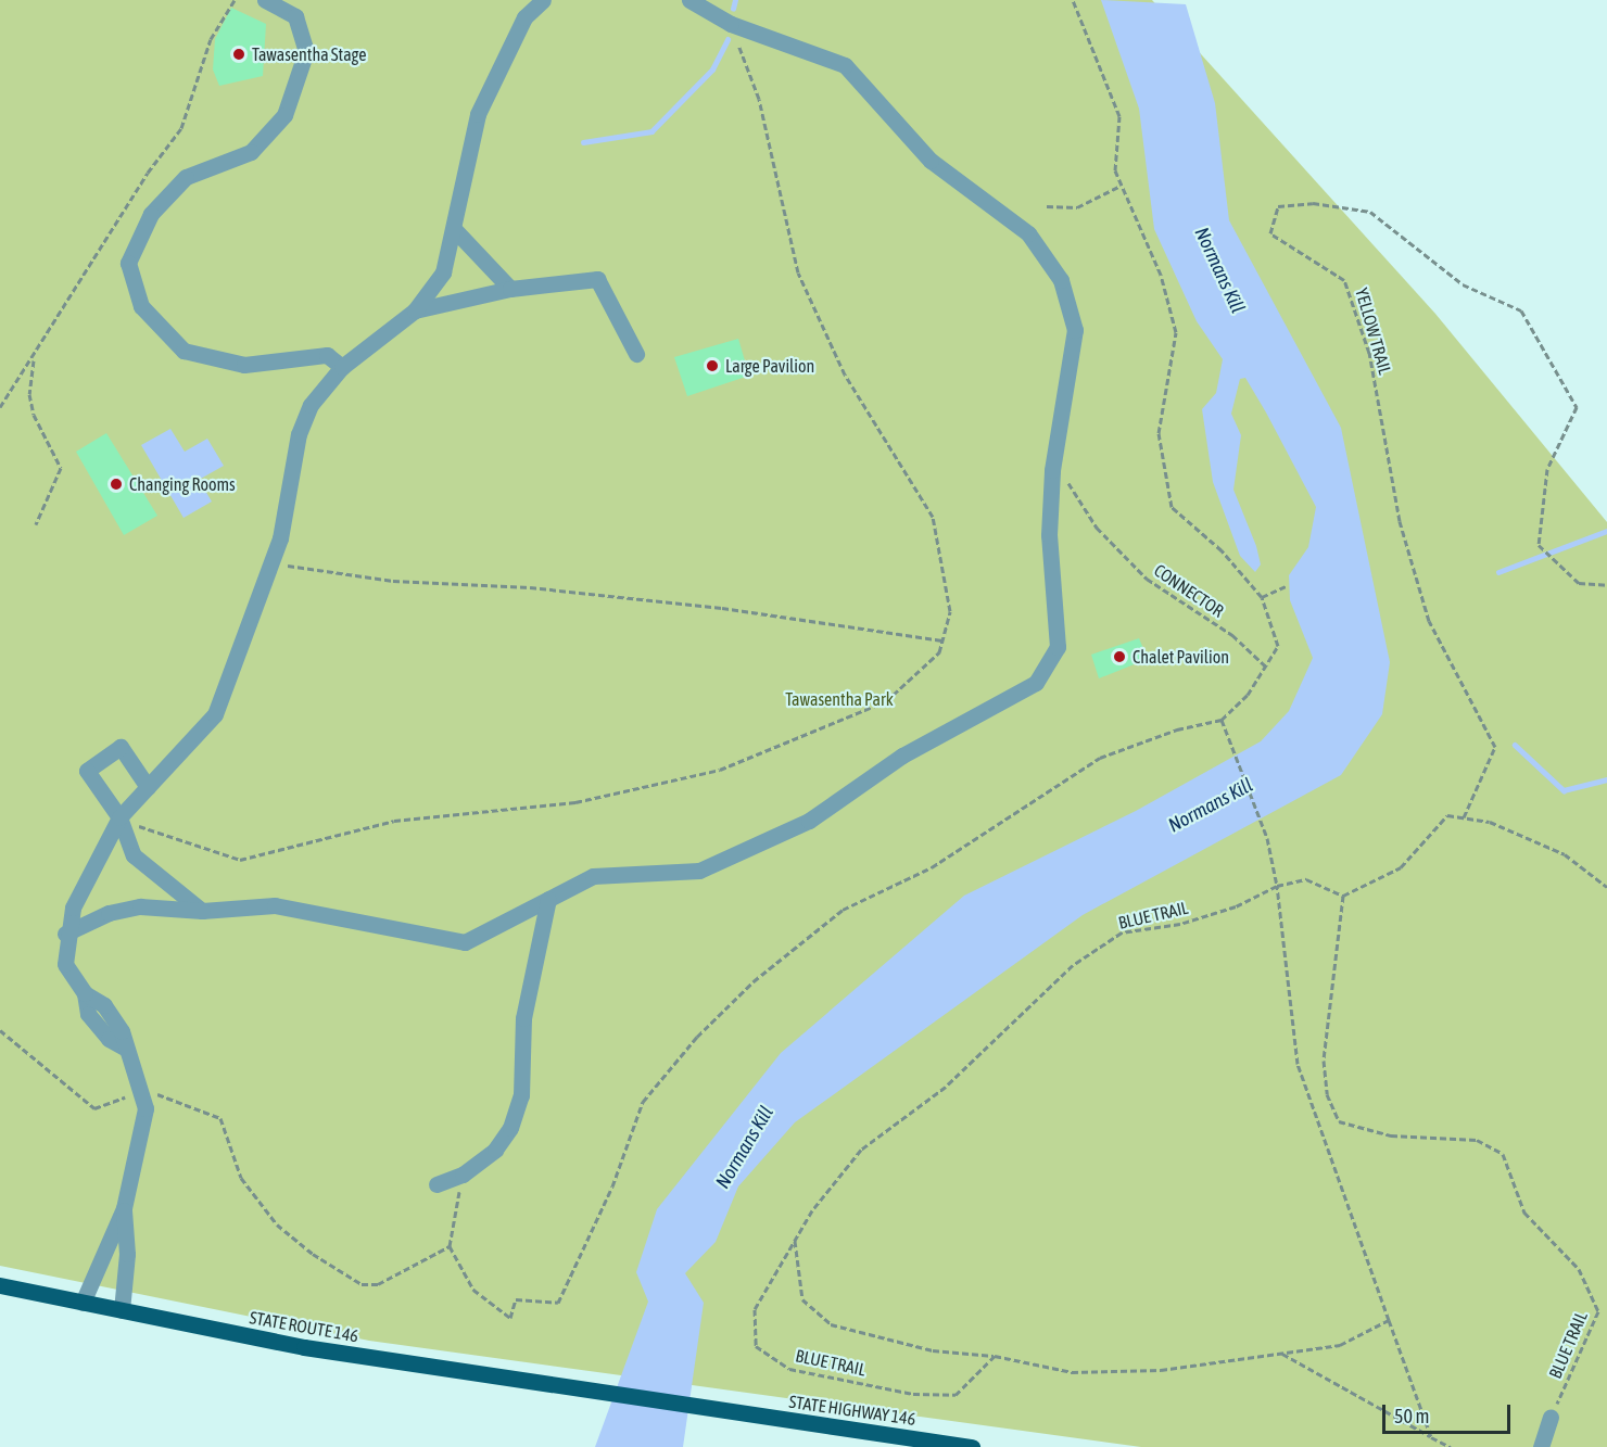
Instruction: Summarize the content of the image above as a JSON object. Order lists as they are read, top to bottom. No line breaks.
{"streets":{"main road":["STATE ROUTE 146","STATE HIGHWAY 146"],"path":["YELLOW TRAIL","CONNECTOR","BLUE TRAIL"]},"crossings":[["STATE ROUTE 146","STATE HIGHWAY 146"]],"water":["Normans Kill"],"parks":["Tawasentha Park"],"places":["Tawasentha Stage","Large Pavilion","Changing Rooms","Chalet Pavilion"],"scale_bar":"50 m"}
